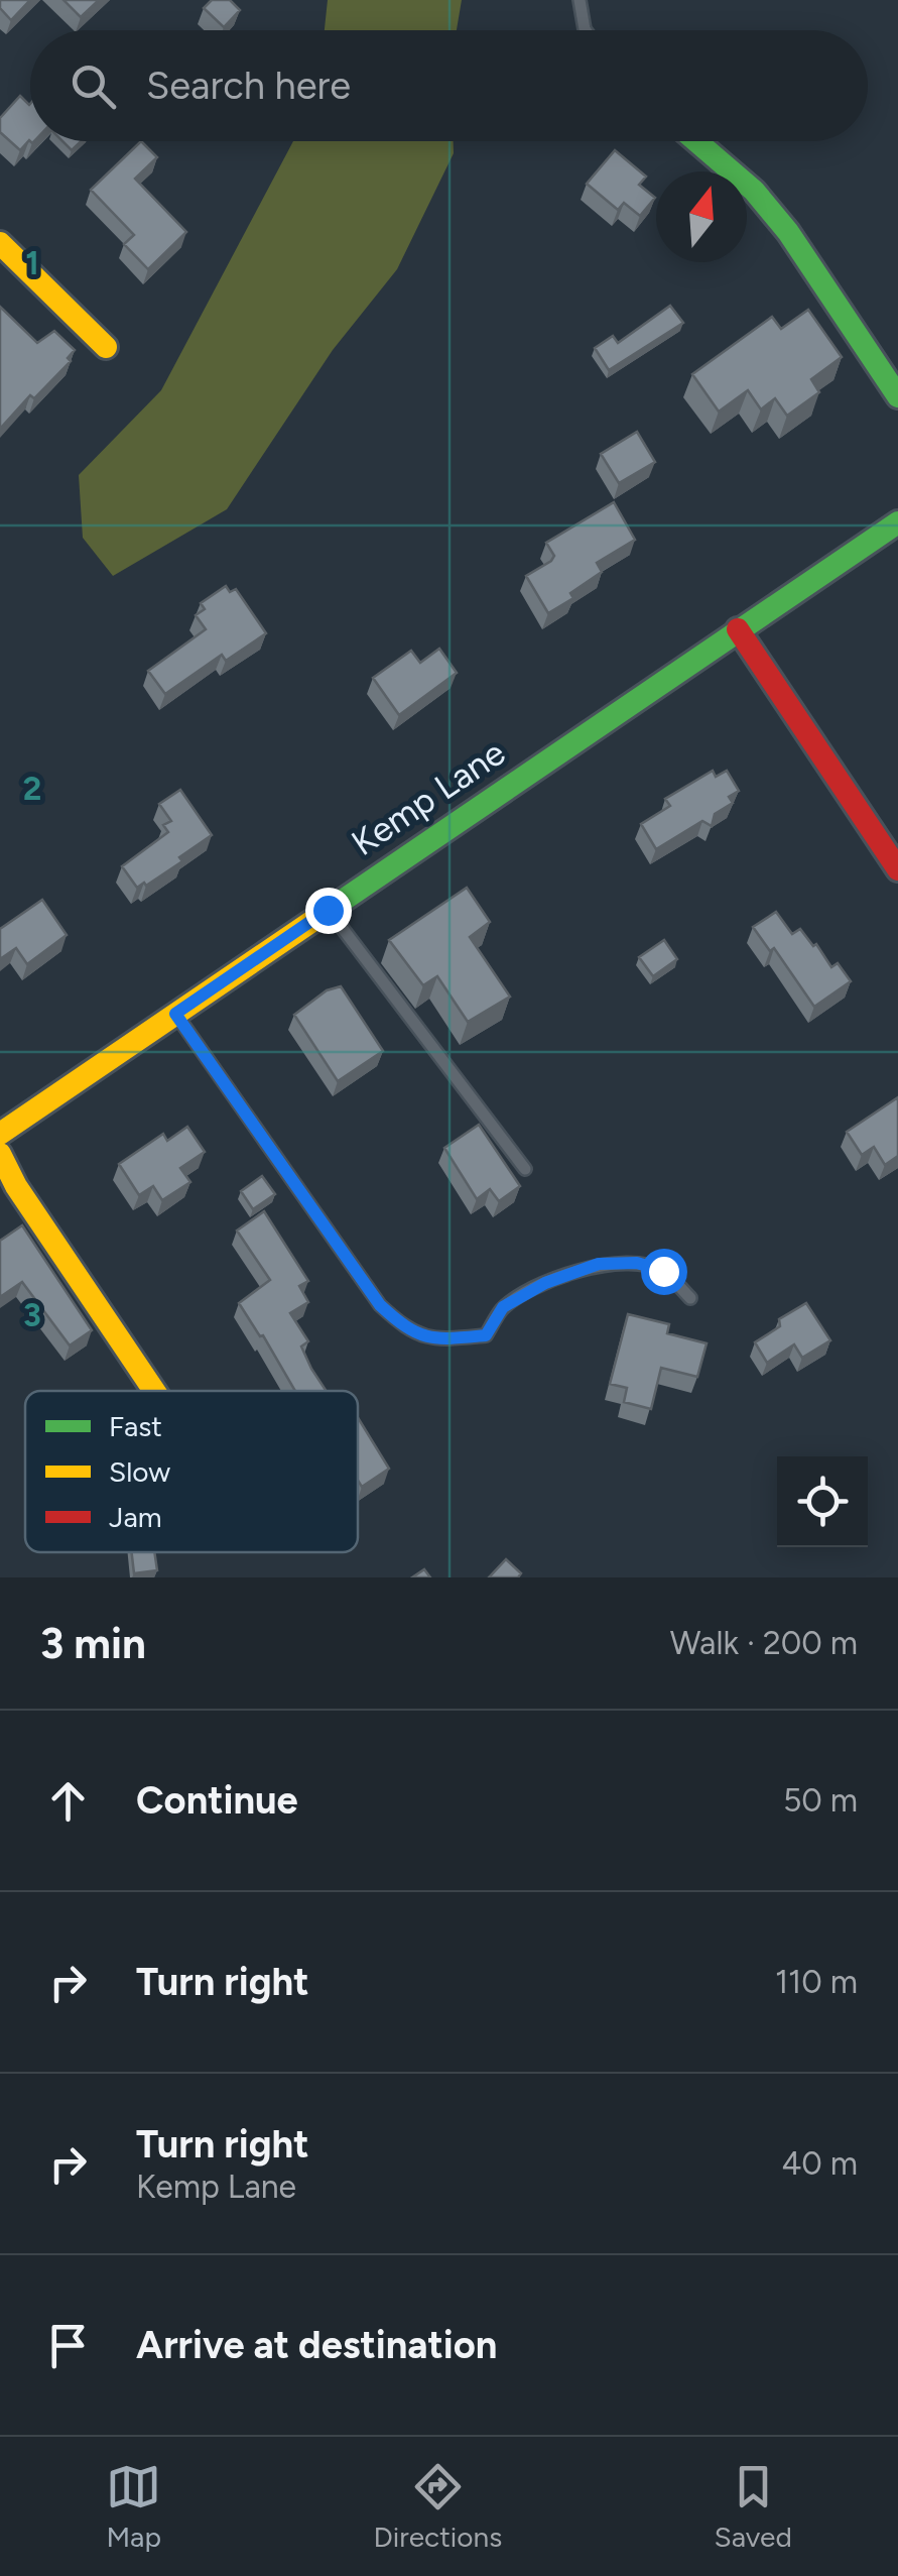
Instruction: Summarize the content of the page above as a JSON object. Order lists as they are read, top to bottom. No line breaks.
{"streets":{"street":["Kemp Lane"]},"legend":["Fast","Slow","Jam"],"north":"top","page":{"search":"Search here","heading":["3 min","Walk · 200 m"],"list":[["Continue","50 m"],["Turn right","110 m"],["Turn right","Kemp Lane","40 m"],"Arrive at destination"],"nav":["Map","Directions","Saved"]},"grid":{"rows":["1","2","3"]}}
